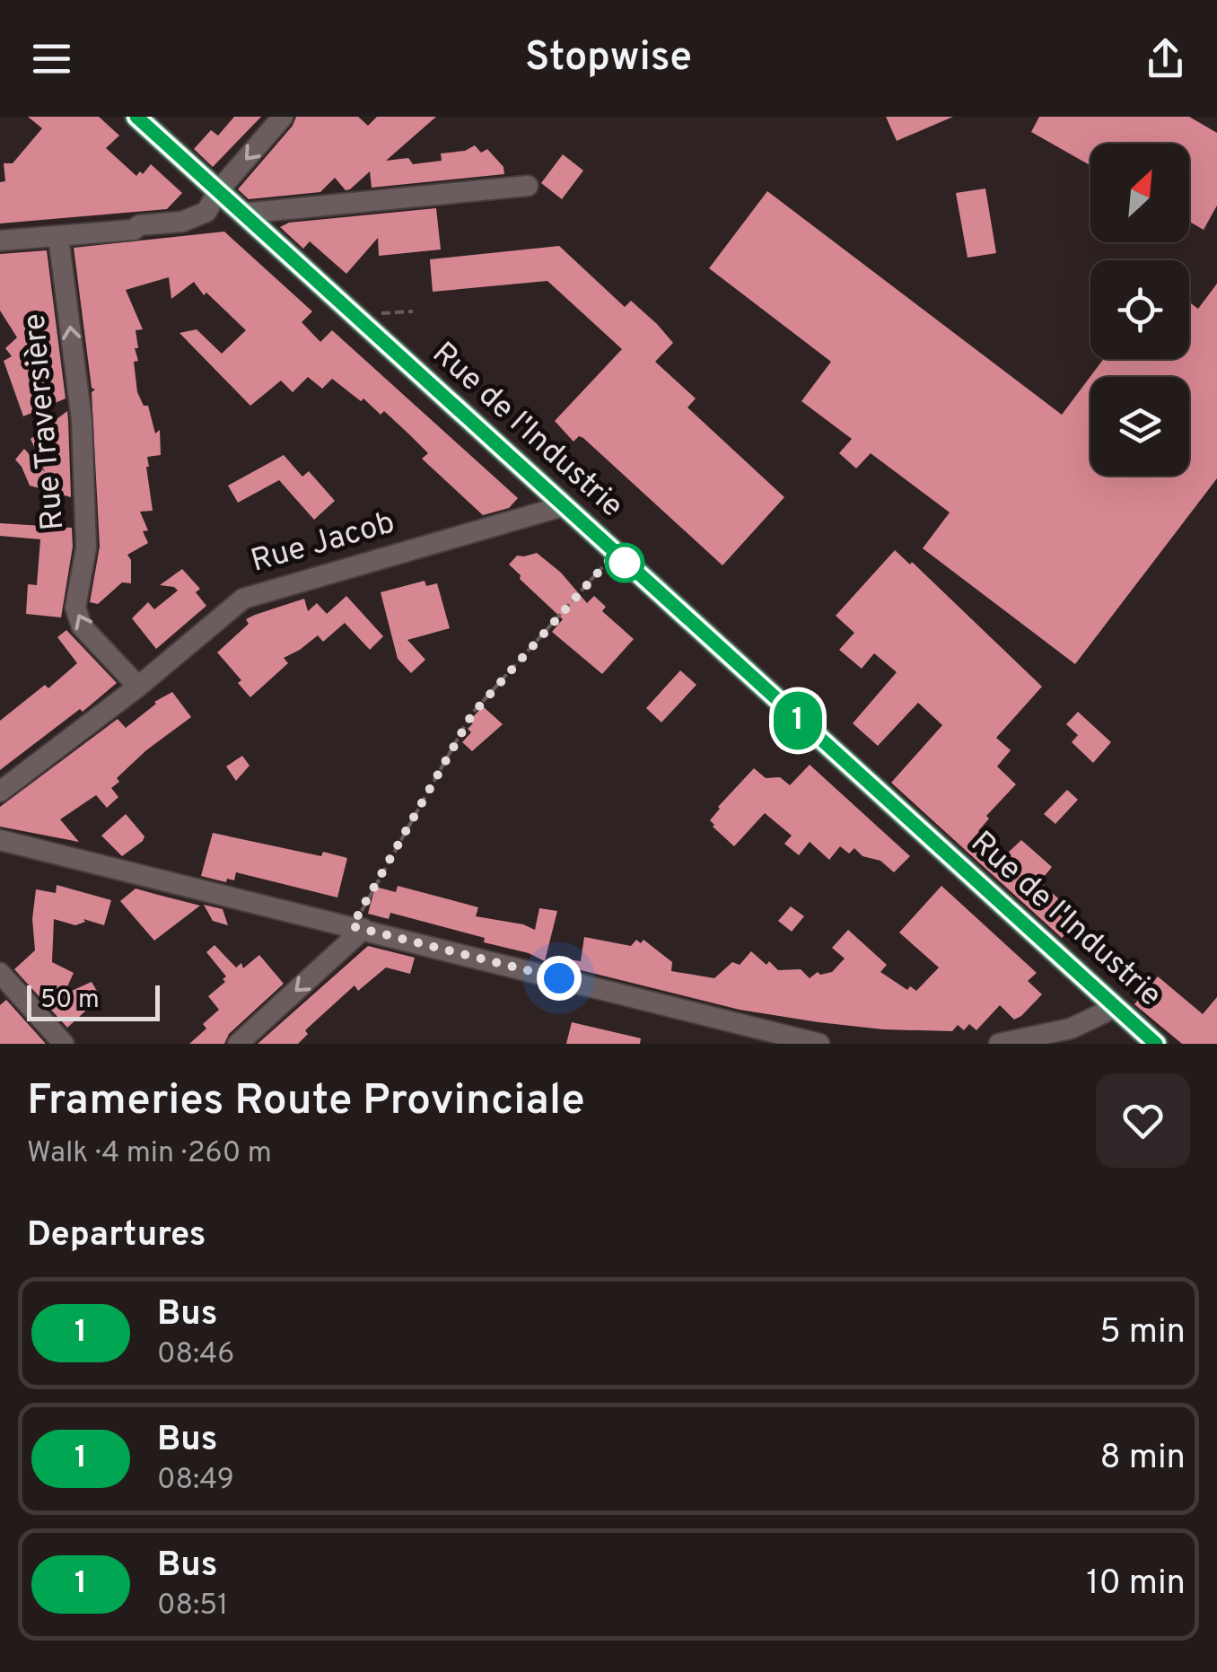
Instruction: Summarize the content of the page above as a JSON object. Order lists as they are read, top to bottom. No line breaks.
{"streets":{"main road":["Rue de l'Industrie"],"street":["Rue Traversière","Rue Jacob"]},"crossings":[["Rue Traversière","Rue Jacob"],["Rue de l'Industrie","Rue Jacob"]],"one_way":["Rue Traversière"],"lines":["bus line 1"],"scale_bar":"50 m","north":"top right","page":{"header":"Stopwise","on_map":"1","scale":"50 m","heading":[["Frameries Route Provinciale","Walk · 4 min · 260 m"],"Departures"],"list":[{"mark":"1","name":"Bus","note":"08:46","value":"5 min"},{"mark":"1","name":"Bus","note":"08:49","value":"8 min"},{"mark":"1","name":"Bus","note":"08:51","value":"10 min"}]}}
